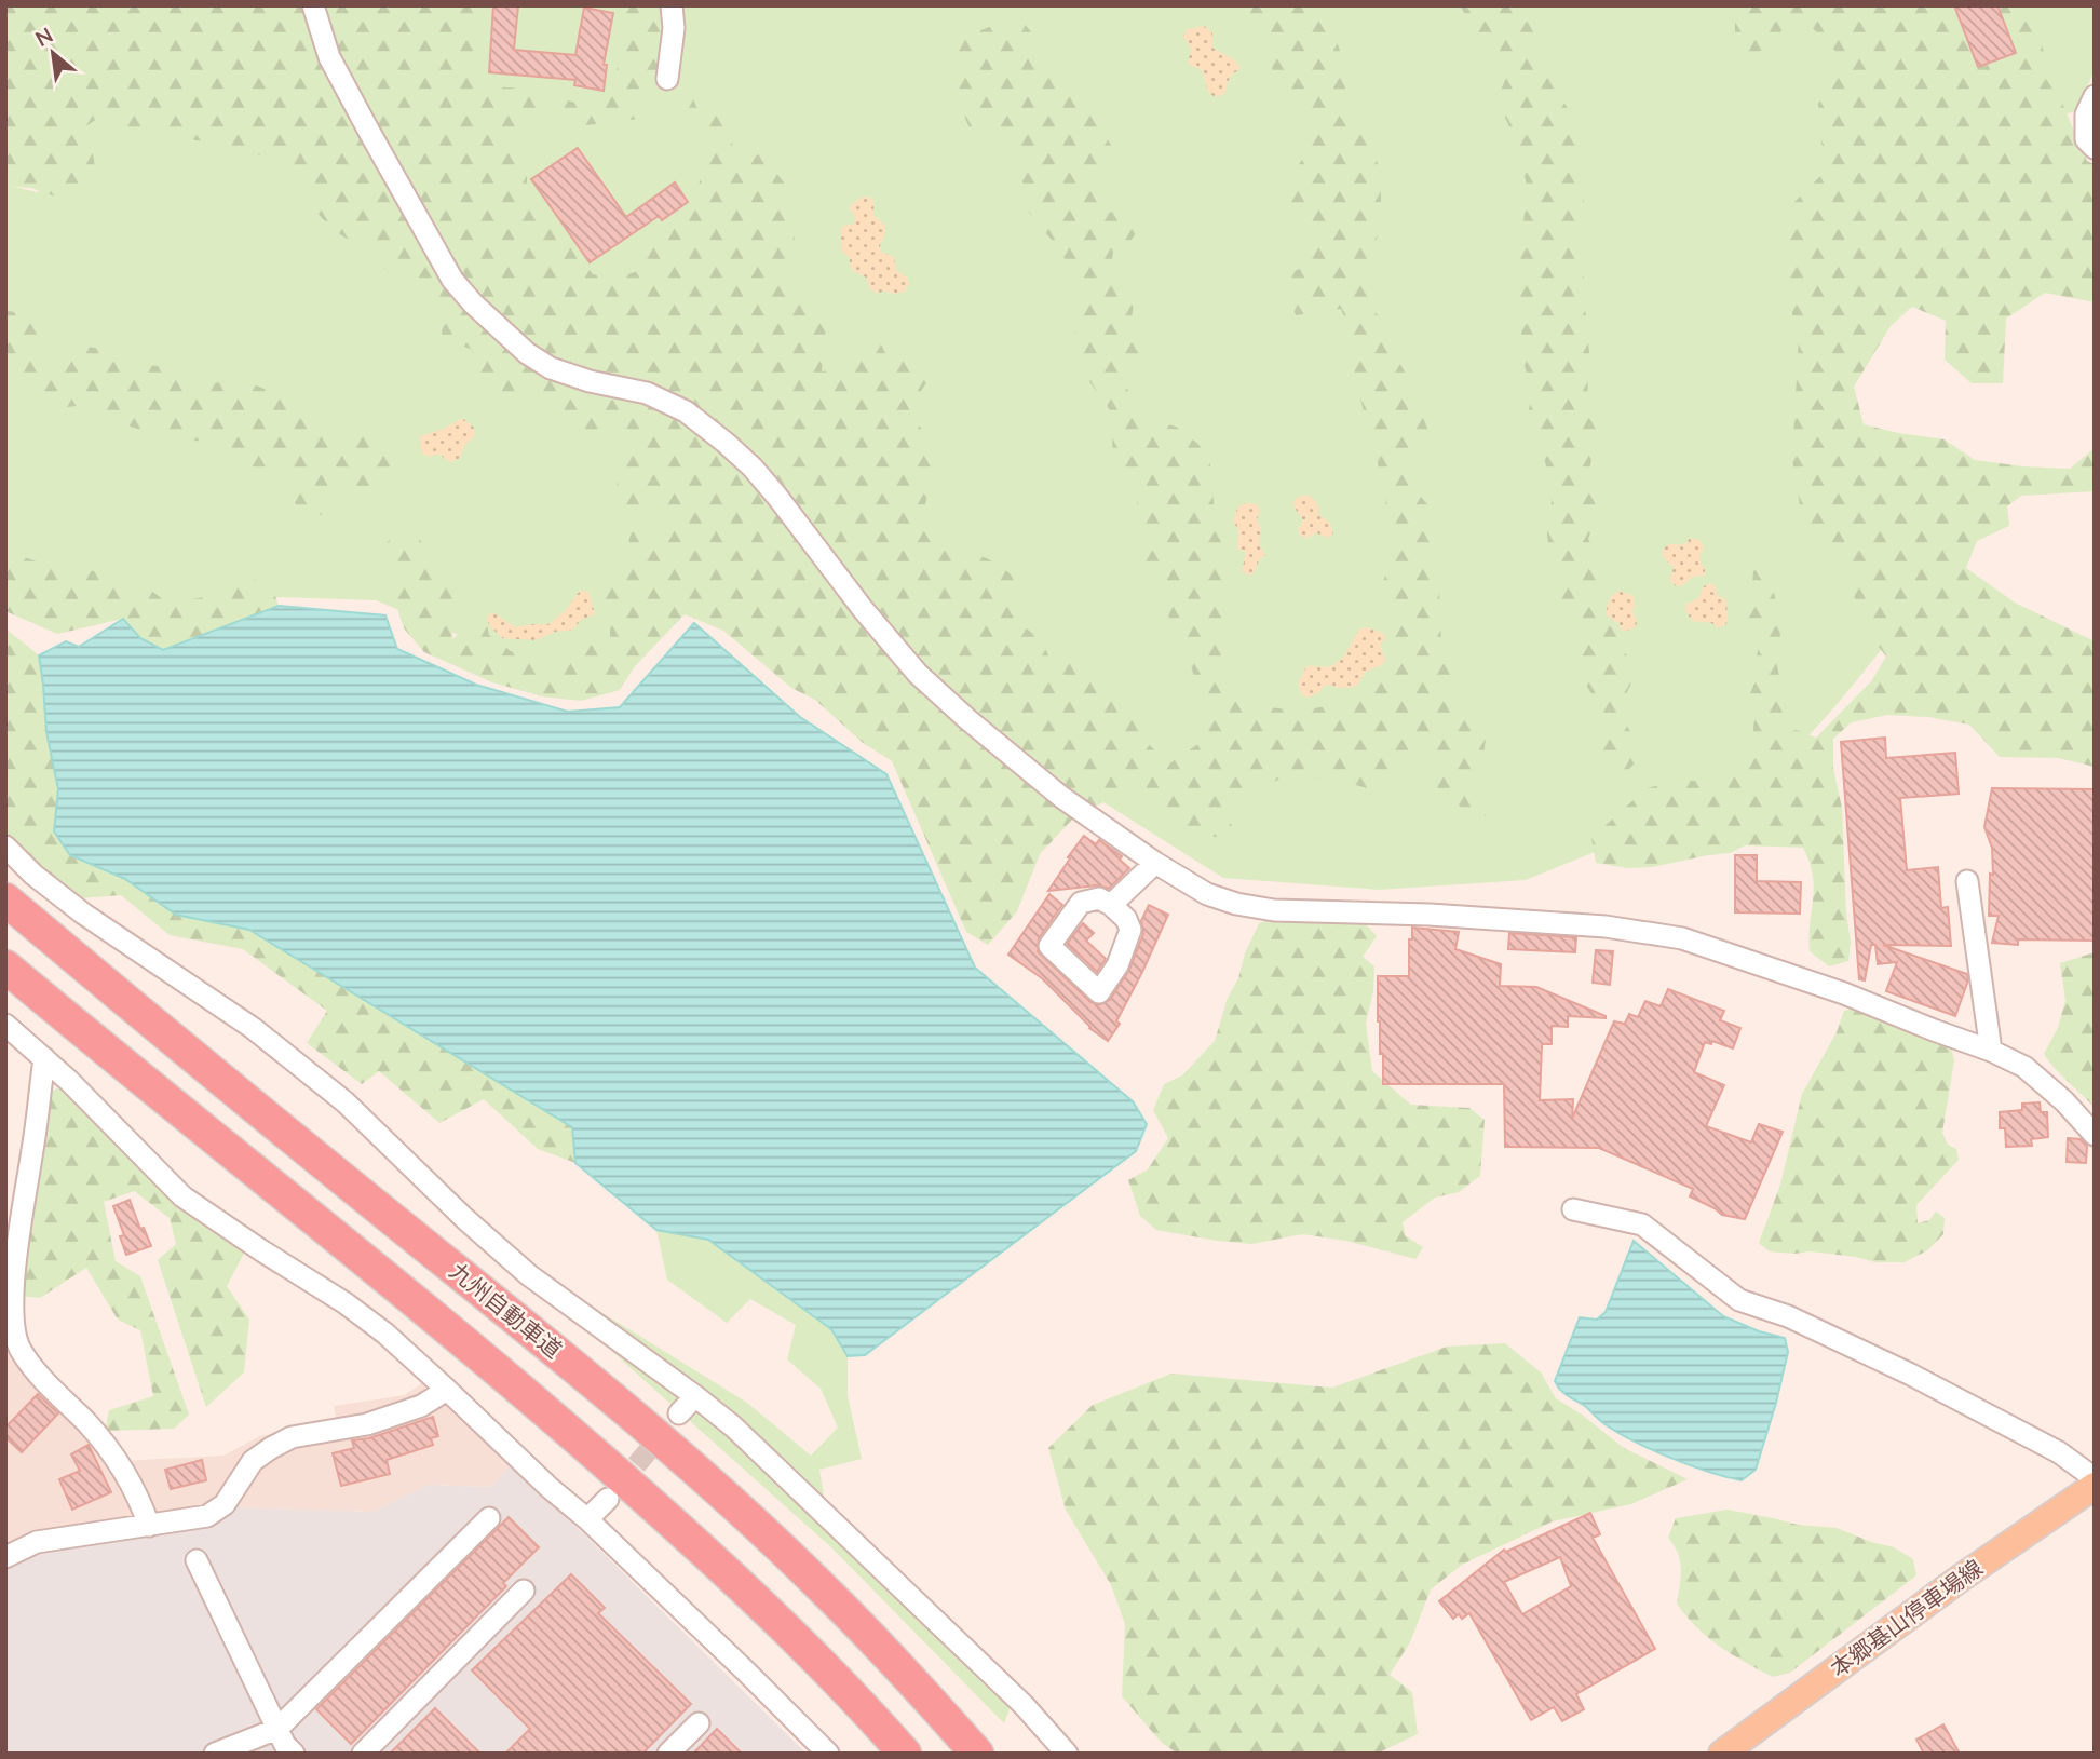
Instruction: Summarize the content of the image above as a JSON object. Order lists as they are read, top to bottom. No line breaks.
{"streets":{"highway":["九州自動車道"],"main road":["本郷基山停車場線"]},"north":"top left"}
